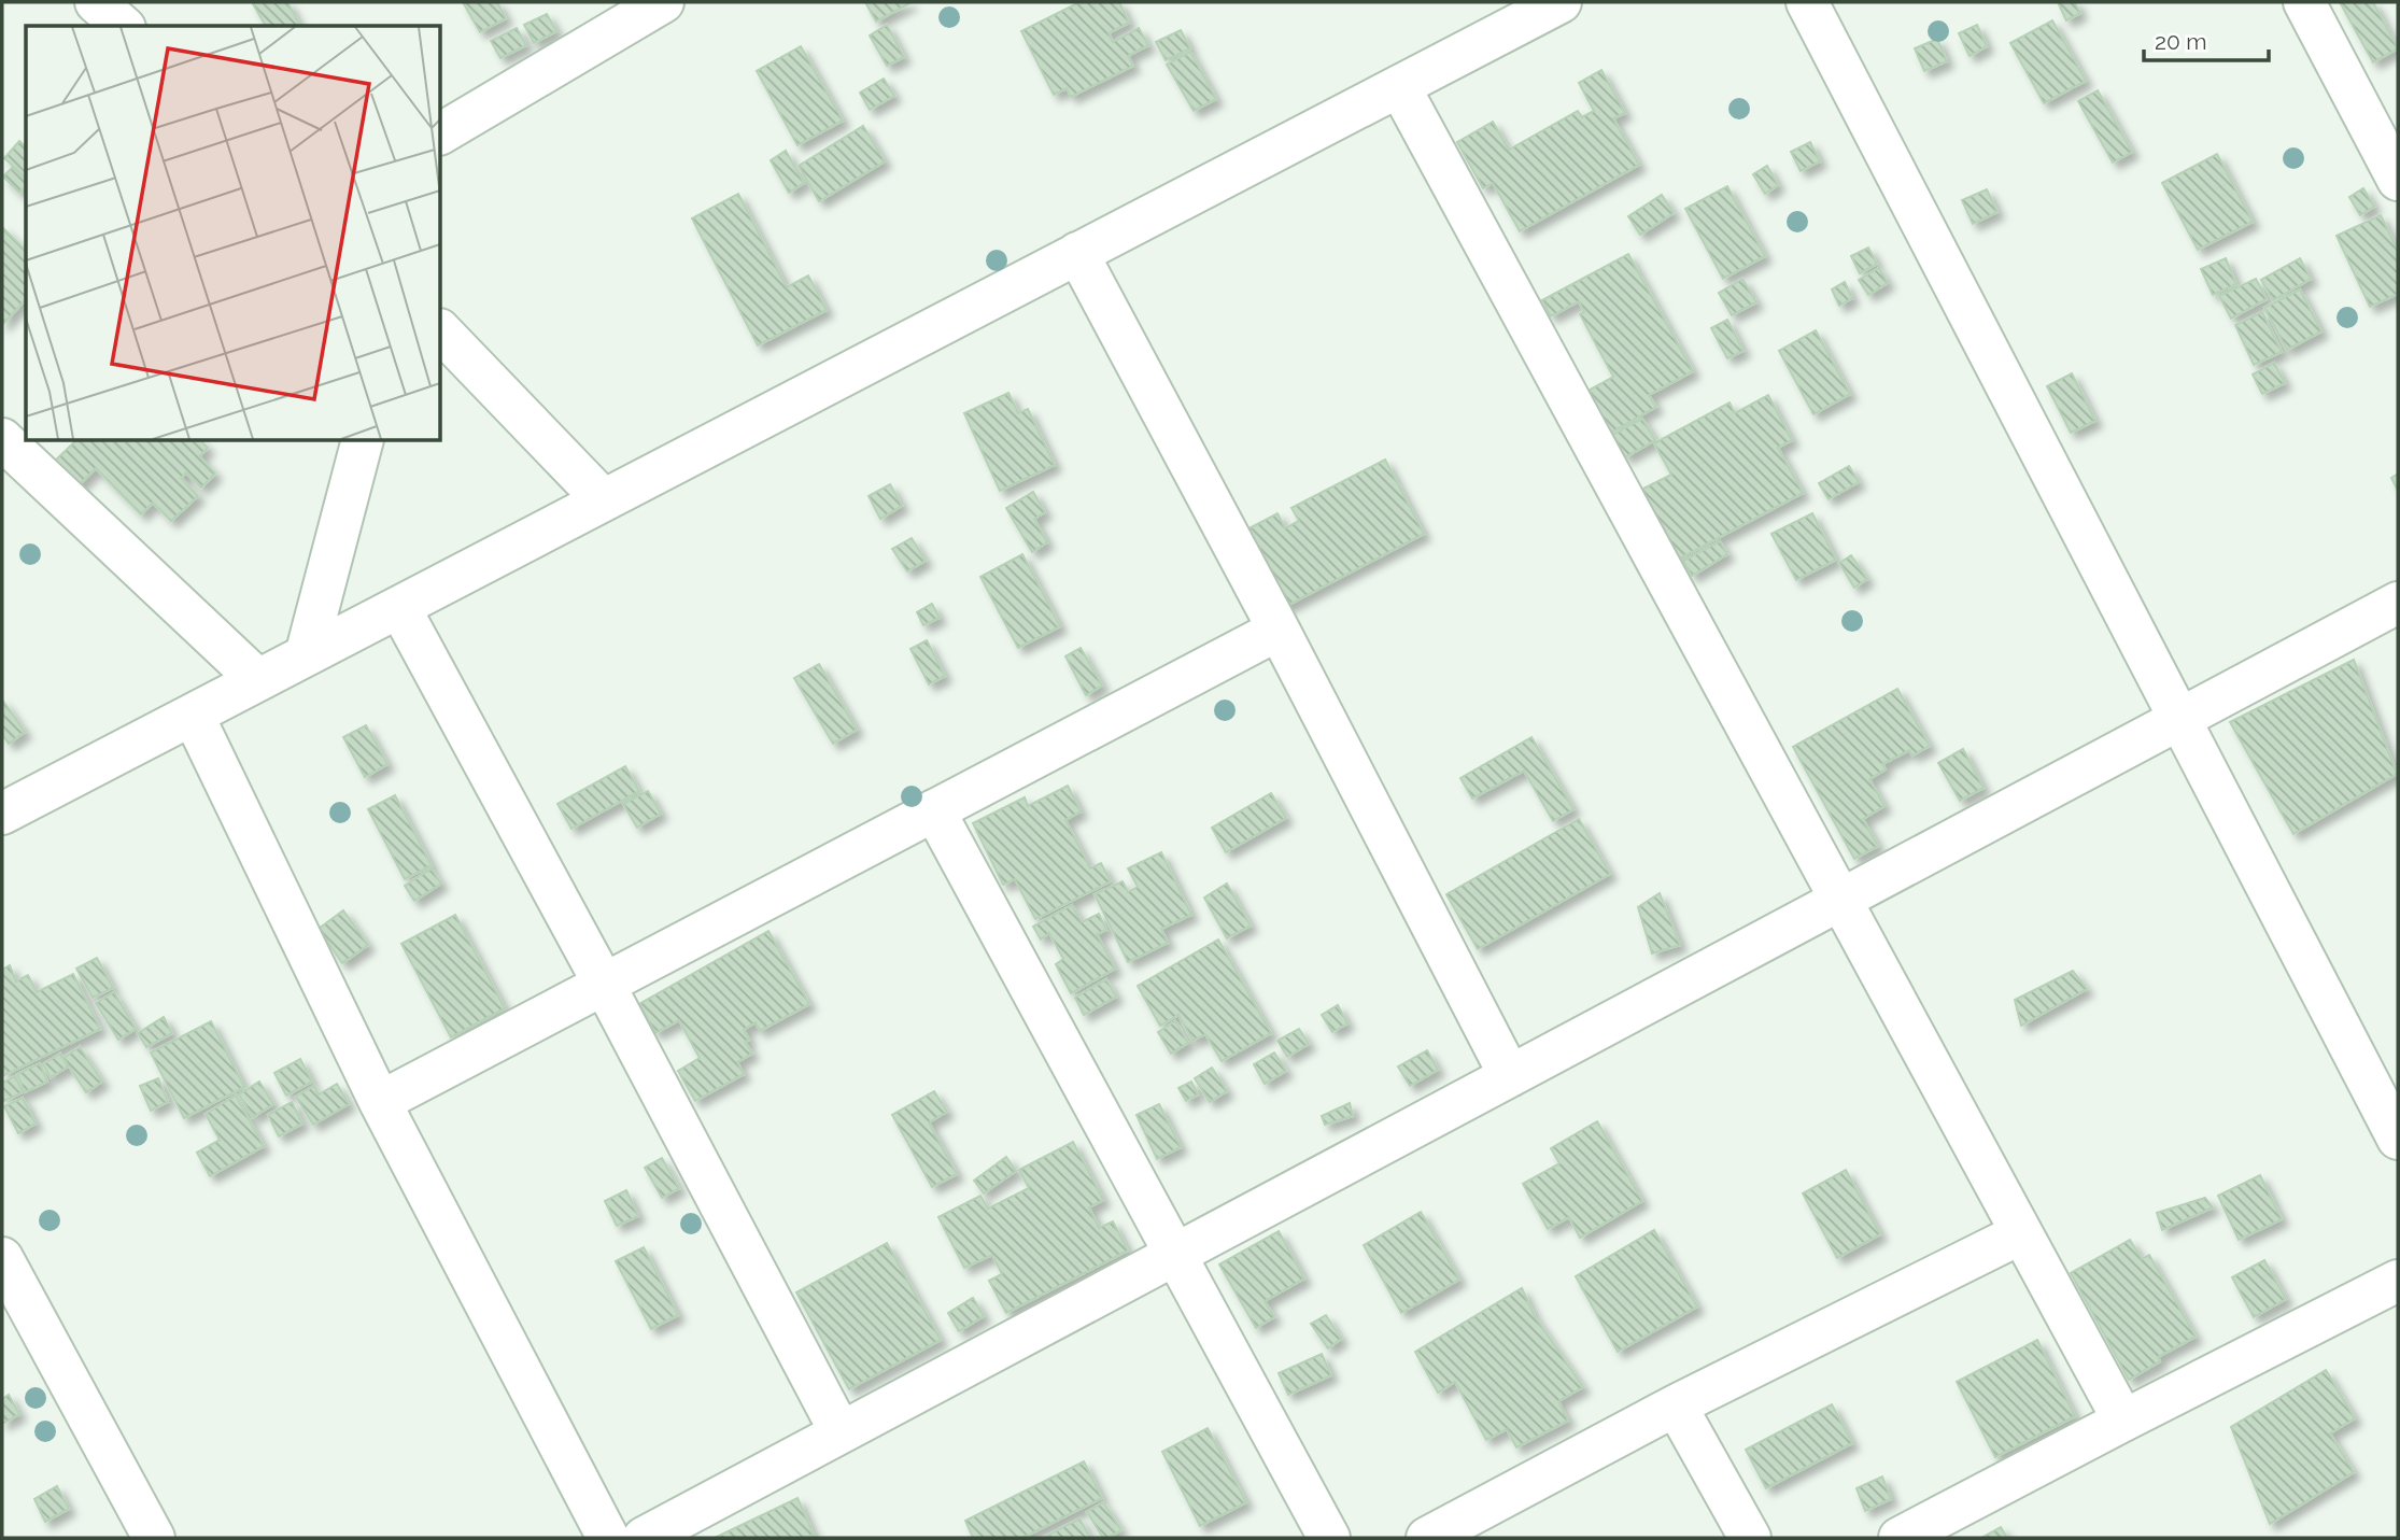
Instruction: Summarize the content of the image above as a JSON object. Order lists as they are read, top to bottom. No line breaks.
{"scale_bar":"20 m"}
